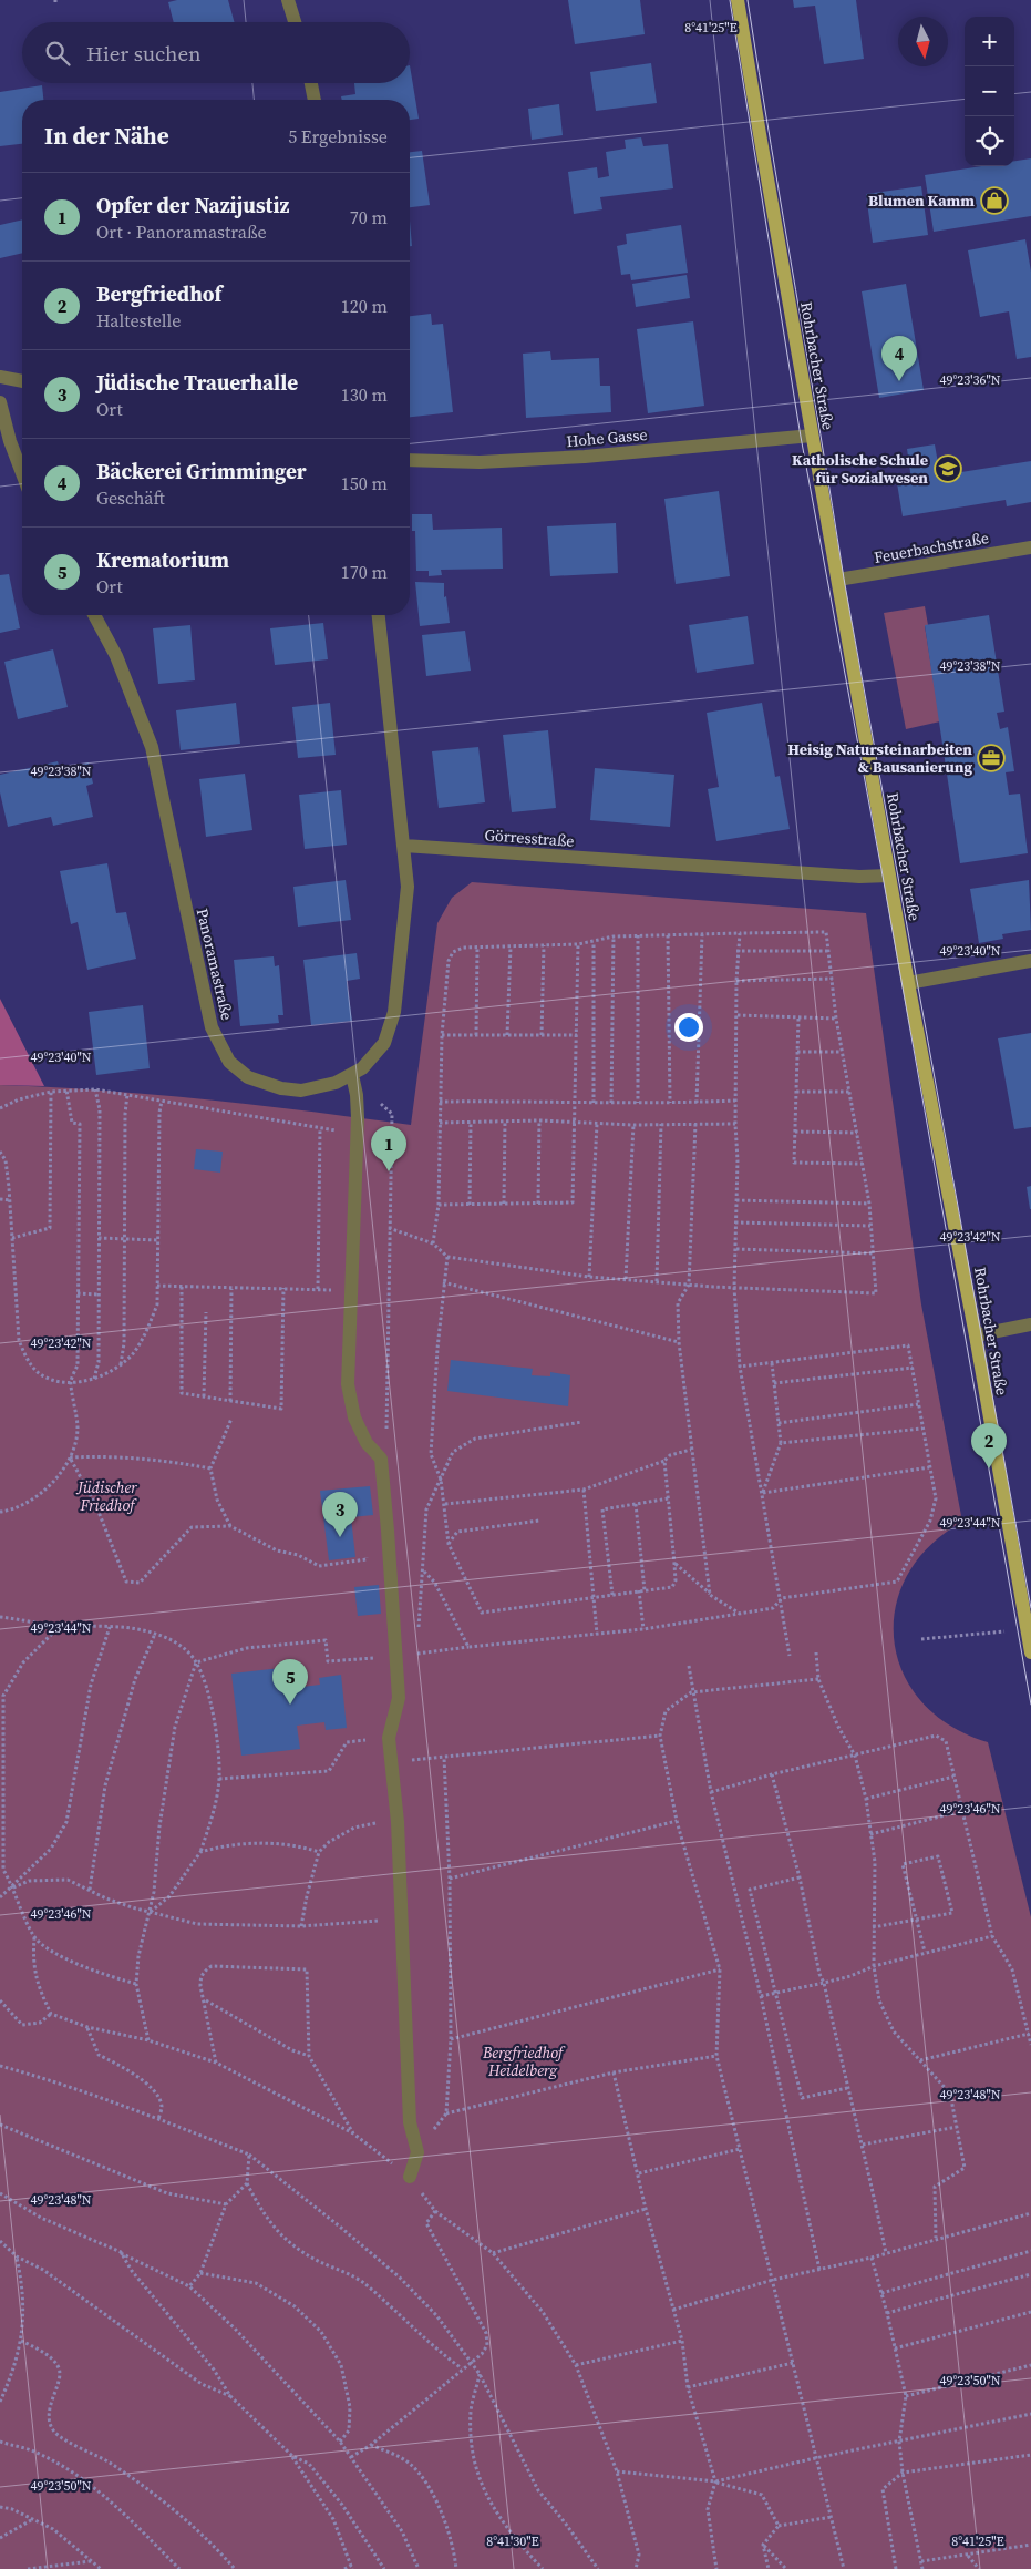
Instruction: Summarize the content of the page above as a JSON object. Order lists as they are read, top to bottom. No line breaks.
{"streets":{"main road":["Rohrbacher Straße"],"street":["Hohe Gasse","Feuerbachstraße","Görresstraße","Panoramastraße"]},"crossings":[["Rohrbacher Straße","Hohe Gasse"],["Rohrbacher Straße","Feuerbachstraße"],["Rohrbacher Straße","Görresstraße"],["Görresstraße","Panoramastraße"]],"parks":["Jüdischer Friedhof","Bergfriedhof Heidelberg"],"places":{"shop":["Blumen Kamm"],"school or university":["Katholische Schule für Sozialwesen"],"office":["Heisig Natursteinarbeiten & Bausanierung"]},"north":"bottom","page":{"map_buttons":["+","−"],"search":"Hier suchen","heading":["In der Nähe","5 Ergebnisse"],"list":[{"mark":"1","name":"Opfer der Nazijustiz","note":"Ort · Panoramastraße","value":"70 m"},{"mark":"2","name":"Bergfriedhof","note":"Haltestelle","value":"120 m"},{"mark":"3","name":"Jüdische Trauerhalle","note":"Ort","value":"130 m"},{"mark":"4","name":"Bäckerei Grimminger","note":"Geschäft","value":"150 m"},{"mark":"5","name":"Krematorium","note":"Ort","value":"170 m"}],"pins":["4","1","2","3","5"]},"coordinates":["8°41'25\"E","49°23'36\"N","49°23'38\"N","49°23'40\"N","49°23'42\"N","49°23'44\"N","49°23'46\"N","49°23'48\"N","49°23'50\"N","8°41'30\"E"]}
